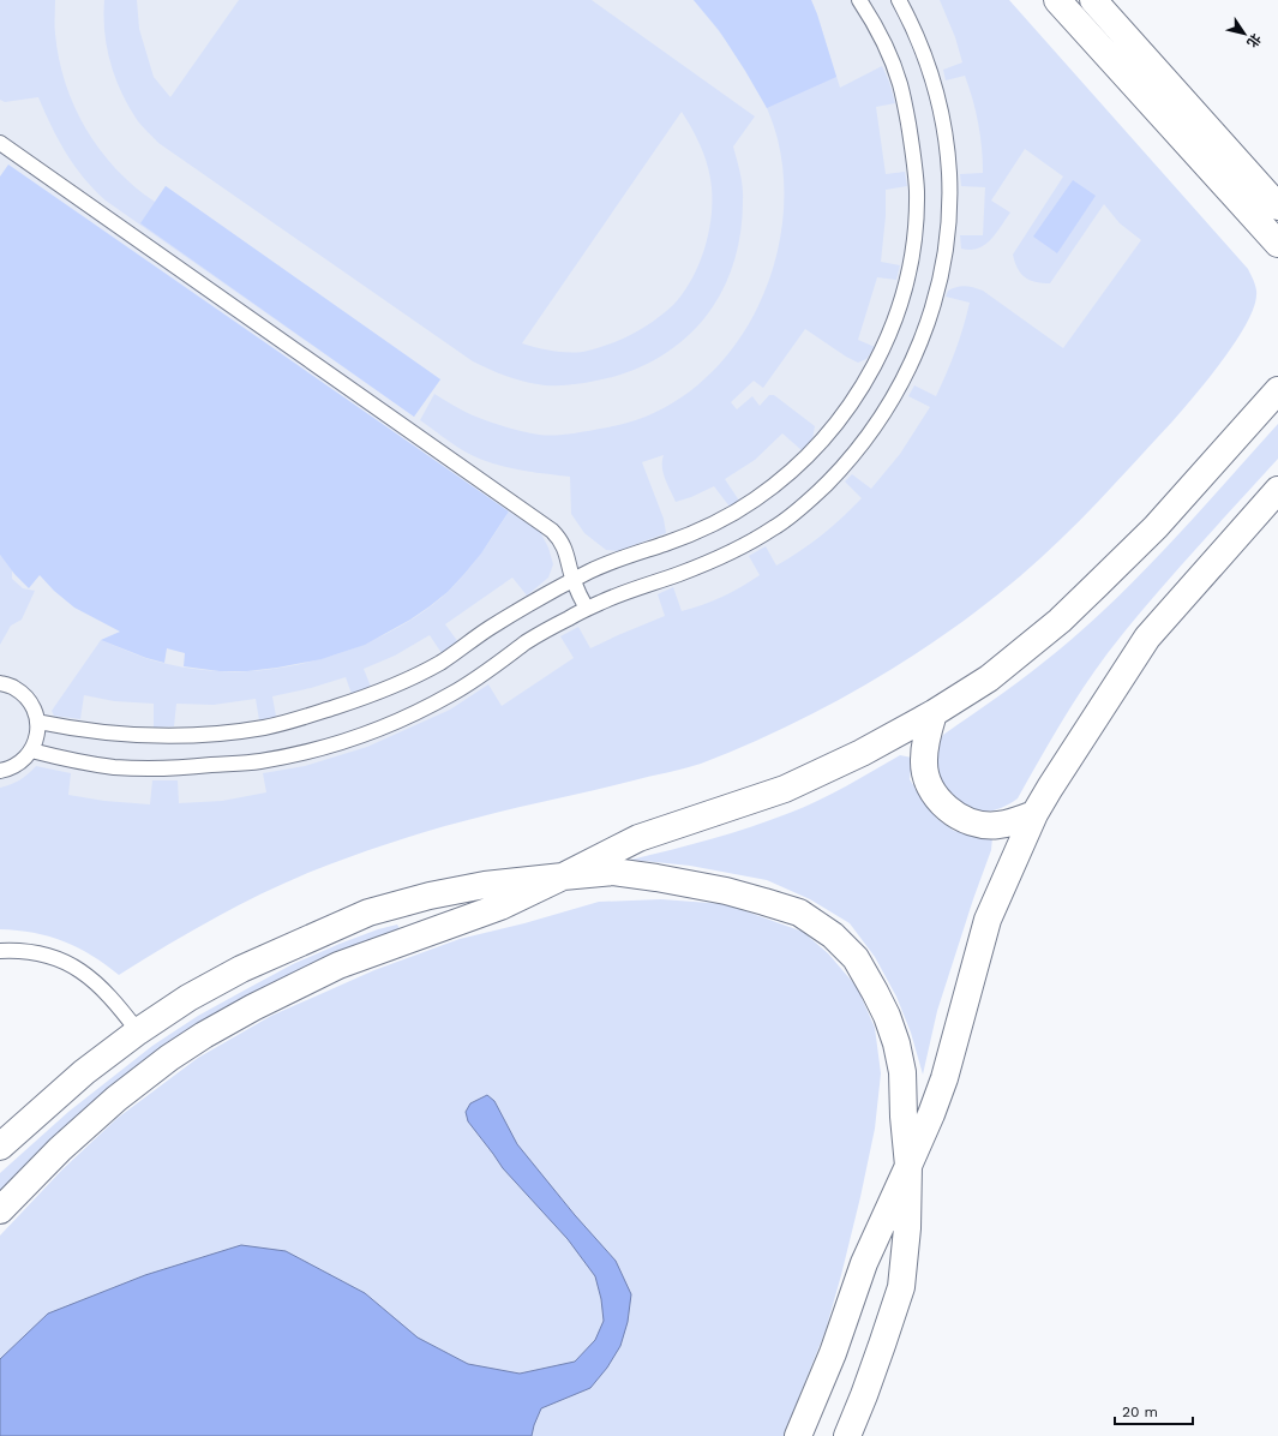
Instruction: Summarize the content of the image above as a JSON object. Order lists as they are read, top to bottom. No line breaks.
{"scale_bar":"20 m","north":"bottom right"}
